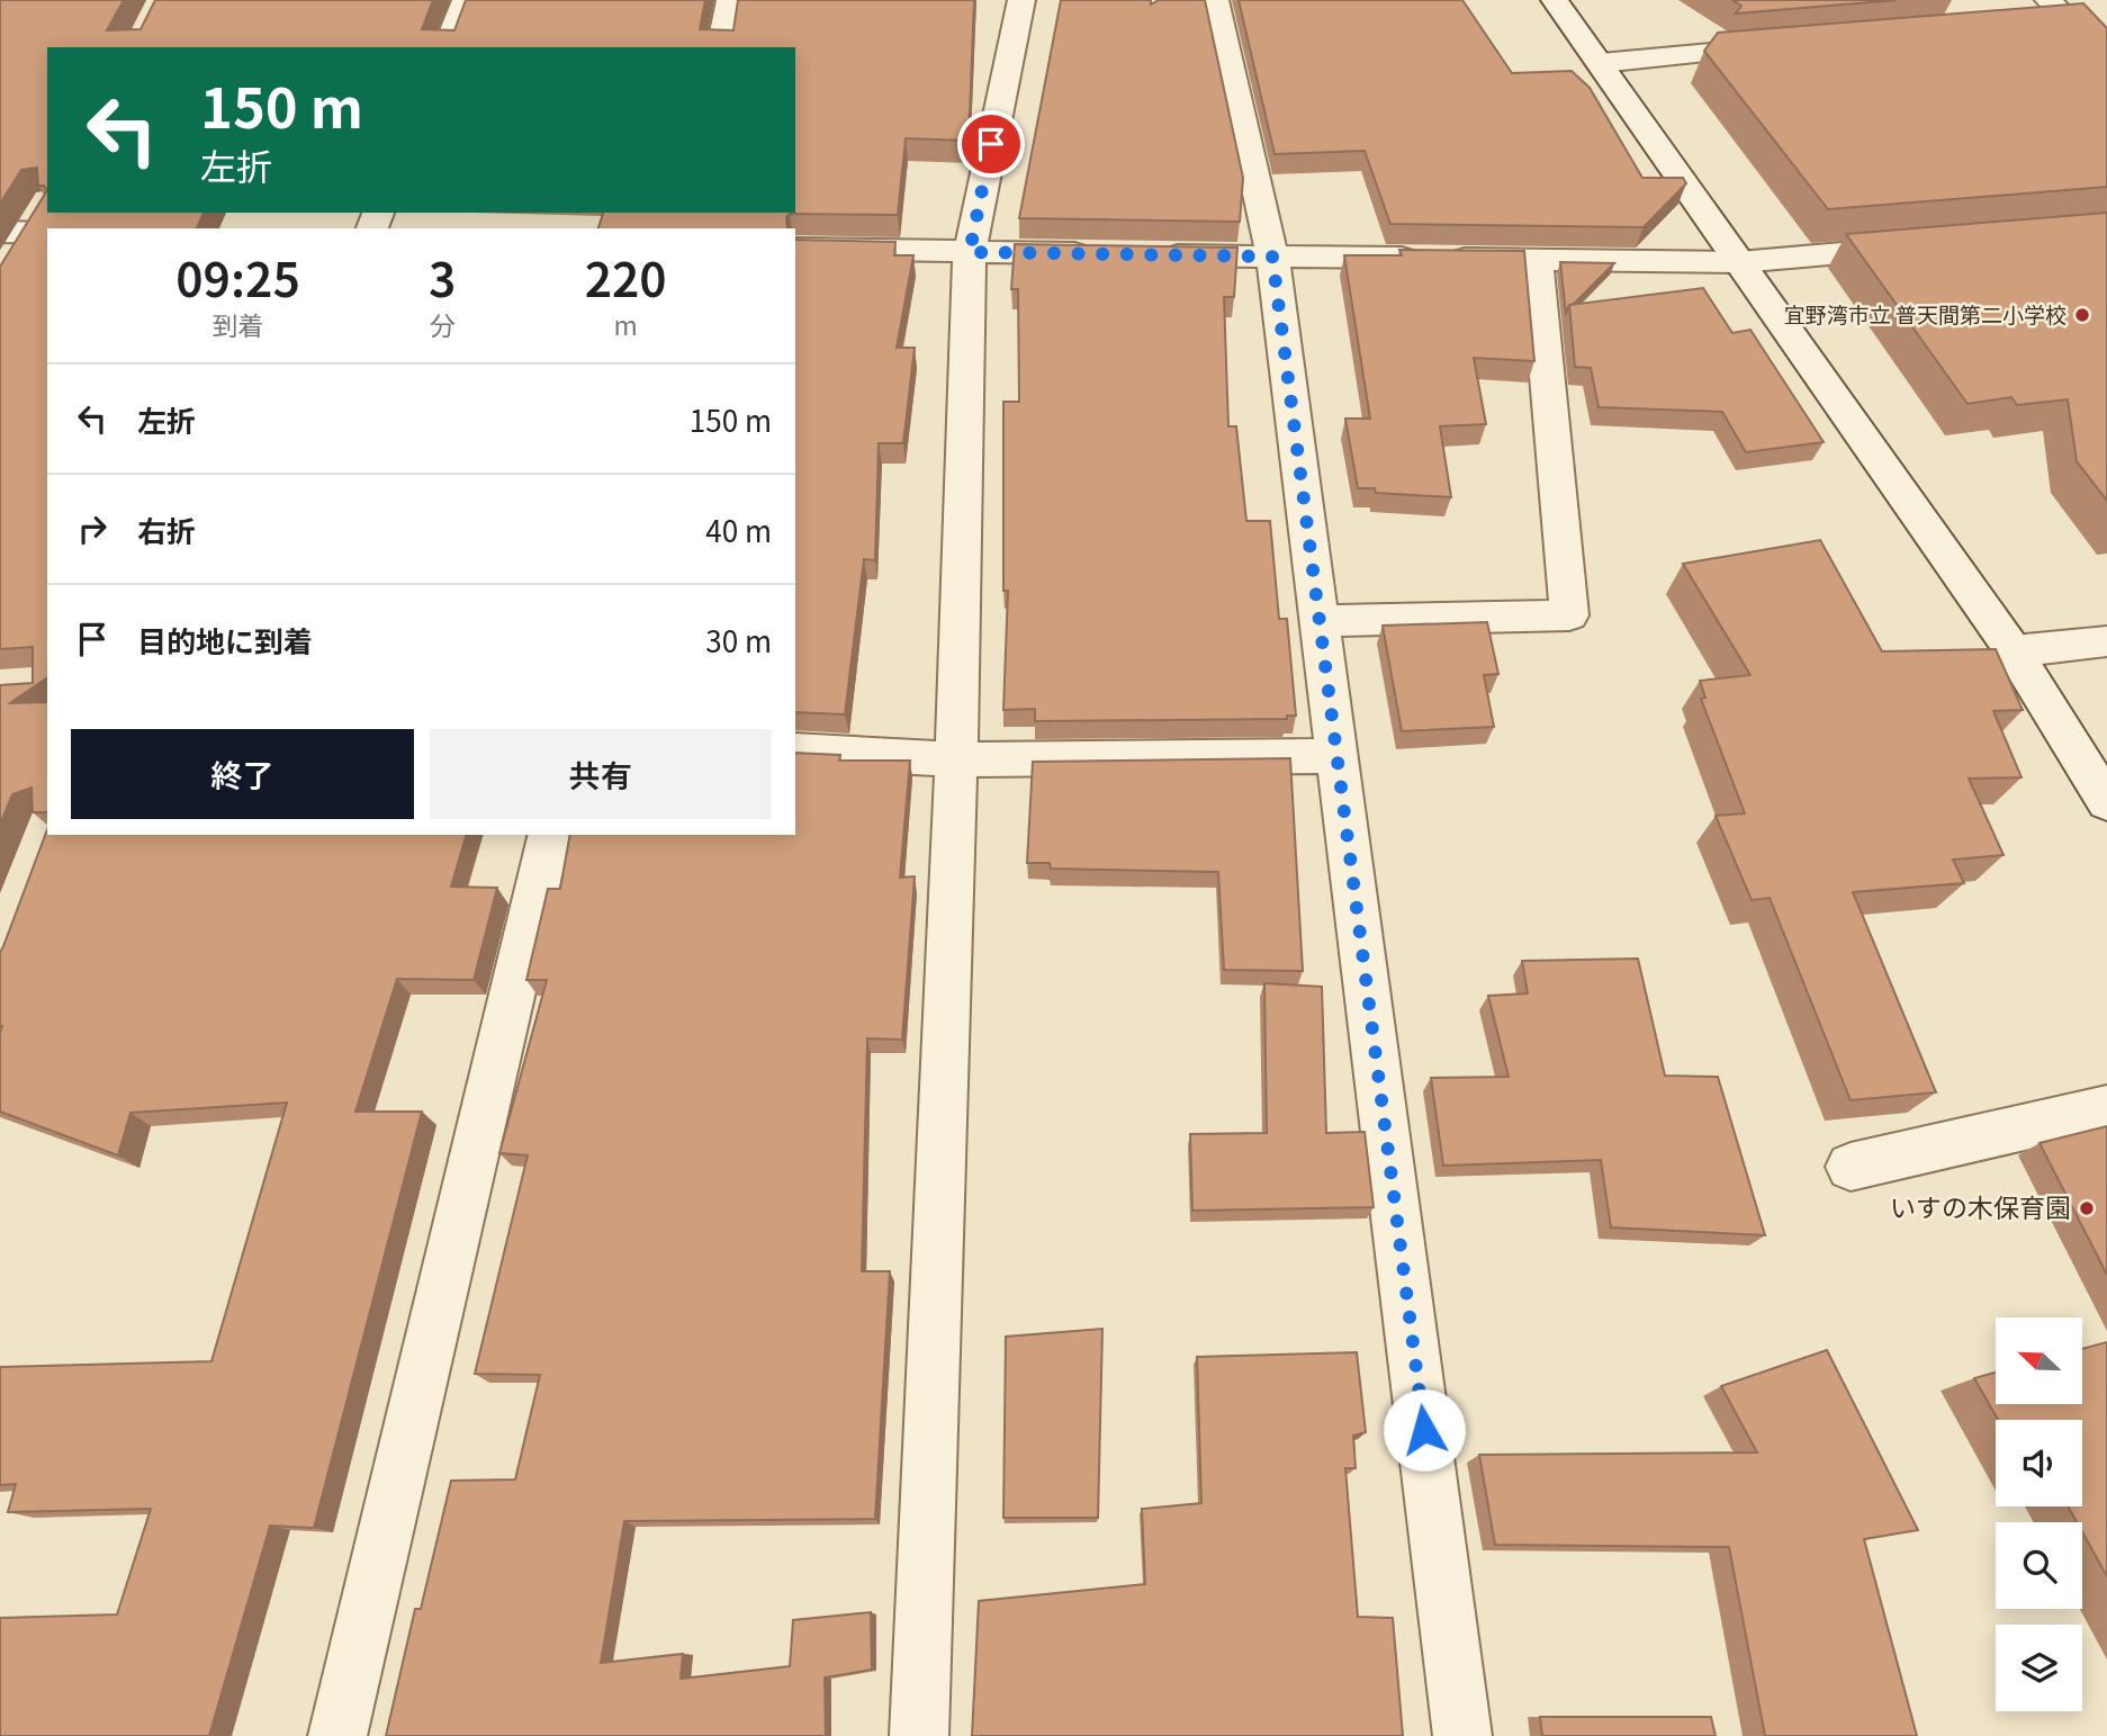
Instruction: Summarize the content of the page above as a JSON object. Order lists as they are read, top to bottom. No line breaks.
{"places":["宜野湾市立 普天間第二小学校","いすの木保育園"],"north":"top left","page":{"turn":["150 m","左折"],"eta":["09:25","到着","3","分","220","m"],"list":[{"name":"左折","value":"150 m"},{"name":"右折","value":"40 m"},{"name":"目的地に到着","value":"30 m"}],"buttons":["終了","共有"]}}
